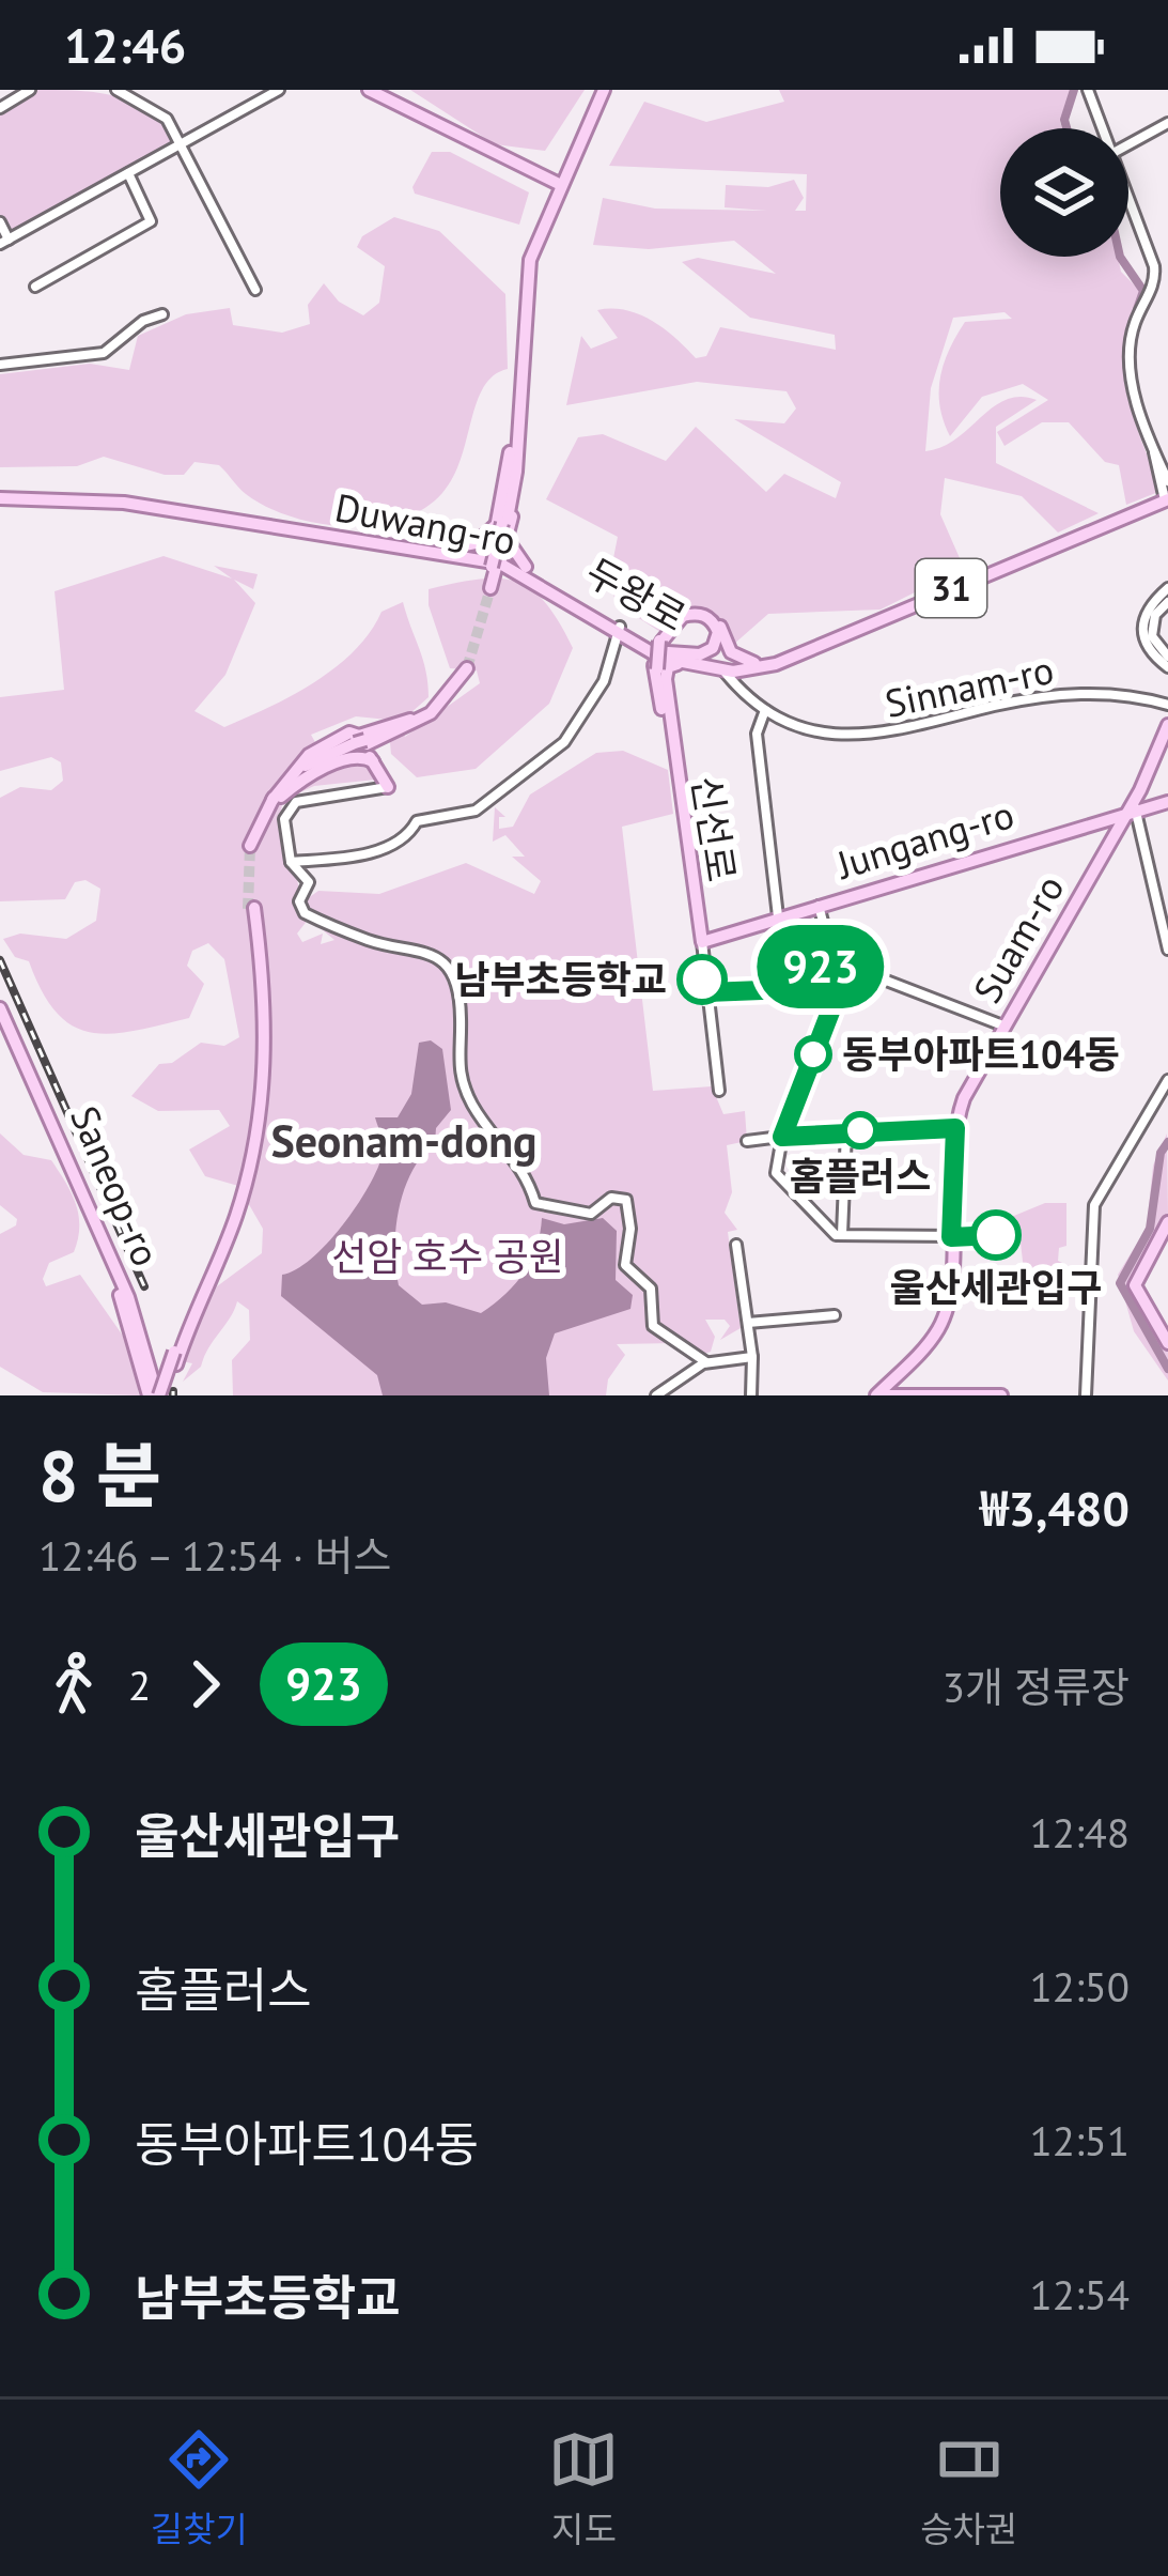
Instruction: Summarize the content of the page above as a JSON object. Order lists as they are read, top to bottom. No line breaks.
{"streets":{"main road":["Duwang-ro","31","두왕로","Jungang-ro","Suam-ro","Saneop-ro"],"street":["Sinnam-ro"]},"crossings":[["Duwang-ro","두왕로"],["Duwang-ro","Sinnam-ro"],["Jungang-ro","Suam-ro"]],"districts":["Seonam-dong"],"parks":["선암 호수 공원"],"places":["남부초등학교","동부아파트104동","홈플러스","울산세관입구"],"lines":["bus line 923"],"page":{"status":"12:46","on_map":"923","heading":["8 분","12:46 – 12:54 · 버스","₩3,480"],"legs":["2","923","3개 정류장"],"list":[{"name":"울산세관입구","value":"12:48"},{"name":"홈플러스","value":"12:50"},{"name":"동부아파트104동","value":"12:51"},{"name":"남부초등학교","value":"12:54"}],"tabs":["길찾기","지도","승차권"]}}
